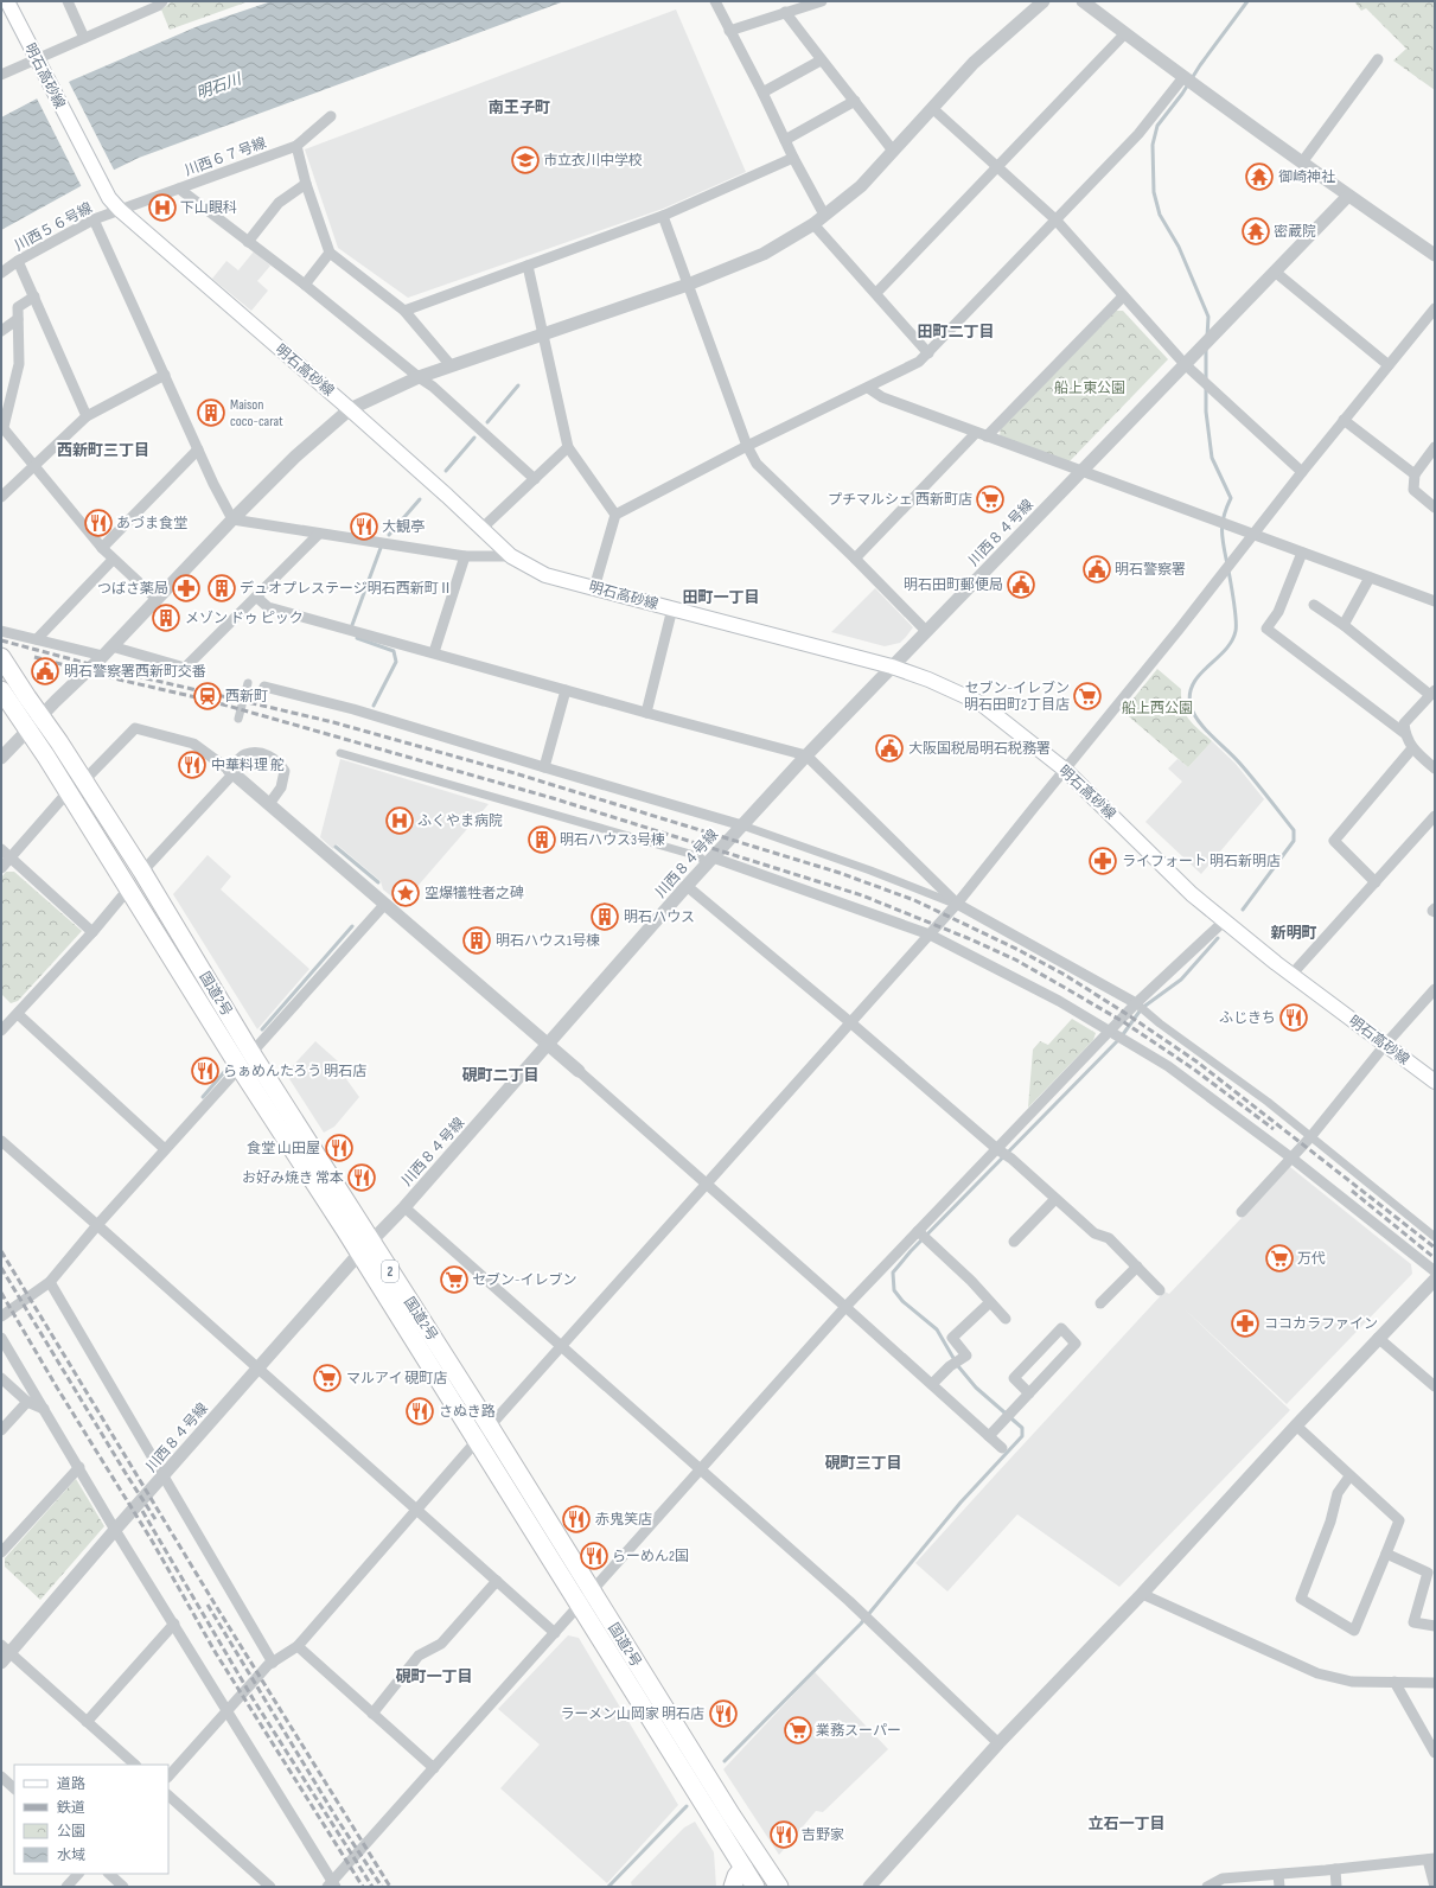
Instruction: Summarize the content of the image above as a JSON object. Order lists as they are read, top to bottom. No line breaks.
{"streets":{"highway":["国道2号","2"],"main road":["明石高砂線"],"street":["川西６７号線","川西５６号線","川西８４号線"]},"crossings":[["明石高砂線","川西６７号線"],["明石高砂線","川西５６号線"],["明石高砂線","川西８４号線"],["川西６７号線","川西５６号線"],["川西８４号線","国道2号"]],"districts":["南王子町","田町二丁目","西新町三丁目","田町一丁目","新明町","硯町二丁目","硯町三丁目","硯町一丁目","立石一丁目"],"water":["明石川"],"parks":["船上東公園","船上西公園"],"places":{"school or university":["市立衣川中学校"],"temple":["御崎神社","密蔵院"],"hospital":["下山眼科","ふくやま病院"],"building":["Maison coco-carat","デュオプレステージ明石西新町Ⅱ","メゾン ドゥ ピック","明石ハウス3号棟","明石ハウス","明石ハウス1号棟"],"supermarket":["プチマルシェ 西新町店","セブン-イレブン 明石田町2丁目店","万代","セブン-イレブン","マルアイ 硯町店","業務スーパー"],"restaurant":["あづま食堂","大観亭","中華料理 舵","ふじきち","らぁめんたろう 明石店","食堂 山田屋","お好み焼き 常本","さぬき路","赤鬼笑店","らーめん2国","ラーメン山岡家 明石店","吉野家"],"public building":["明石警察署","明石田町郵便局","明石警察署西新町交番","大阪国税局明石税務署"],"pharmacy":["つばさ薬局","ライフォート 明石新明店","ココカラファイン"],"station":["西新町"],"place":["空爆犠牲者之碑"]},"legend":["道路","鉄道","公園","水域"]}
